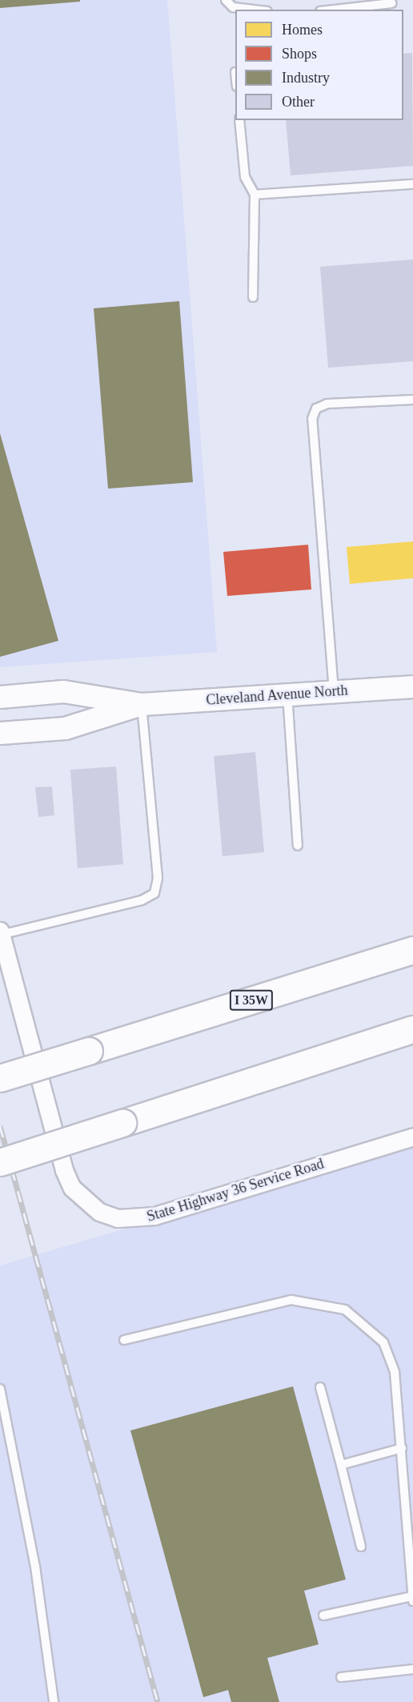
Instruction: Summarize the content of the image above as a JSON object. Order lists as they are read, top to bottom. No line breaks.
{"streets":{"highway":["I 35W"],"street":["Cleveland Avenue North","State Highway 36 Service Road"]},"legend":["Homes","Shops","Industry","Other"]}
